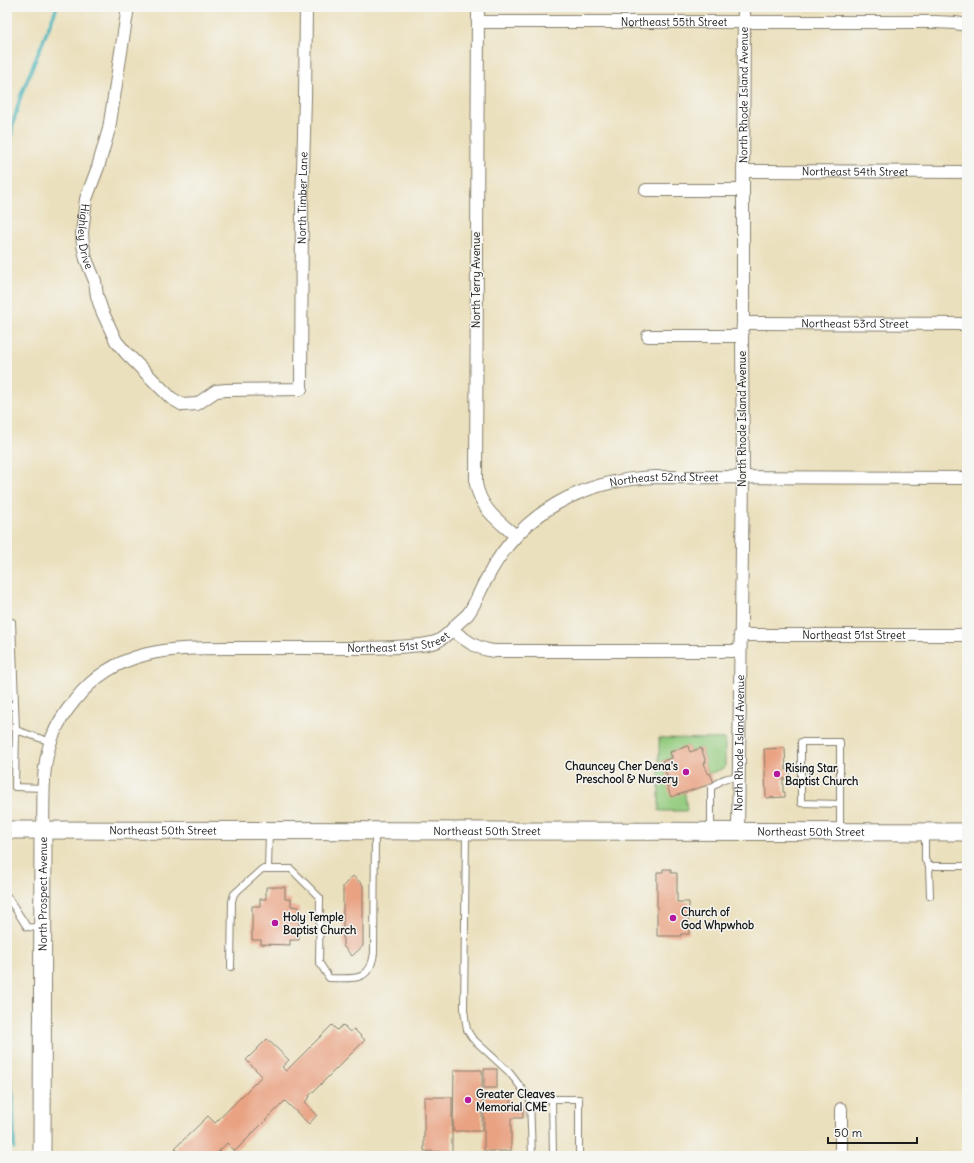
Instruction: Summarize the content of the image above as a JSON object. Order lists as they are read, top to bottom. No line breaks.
{"streets":{"street":["Northeast 55th Street","North Rhode Island Avenue","Northeast 54th Street","North Timber Lane","Highley Drive","North Terry Avenue","Northeast 53rd Street","Northeast 52nd Street","Northeast 51st Street","Northeast 50th Street","North Prospect Avenue"]},"crossings":[["Northeast 55th Street","North Rhode Island Avenue"],["Northeast 55th Street","North Terry Avenue"],["North Rhode Island Avenue","Northeast 54th Street"],["North Rhode Island Avenue","Northeast 53rd Street"],["North Rhode Island Avenue","Northeast 52nd Street"],["North Rhode Island Avenue","Northeast 51st Street"],["North Rhode Island Avenue","Northeast 50th Street"],["North Timber Lane","Highley Drive"],["North Terry Avenue","Northeast 52nd Street"],["Northeast 52nd Street","Northeast 51st Street"],["Northeast 51st Street","North Prospect Avenue"],["Northeast 50th Street","North Prospect Avenue"]],"places":["Chauncey Cher Dena's Preschool & Nursery","Rising Star Baptist Church","Church of God Whpwhob","Holy Temple Baptist Church","Greater Cleaves Memorial CME"],"scale_bar":"50 m"}
